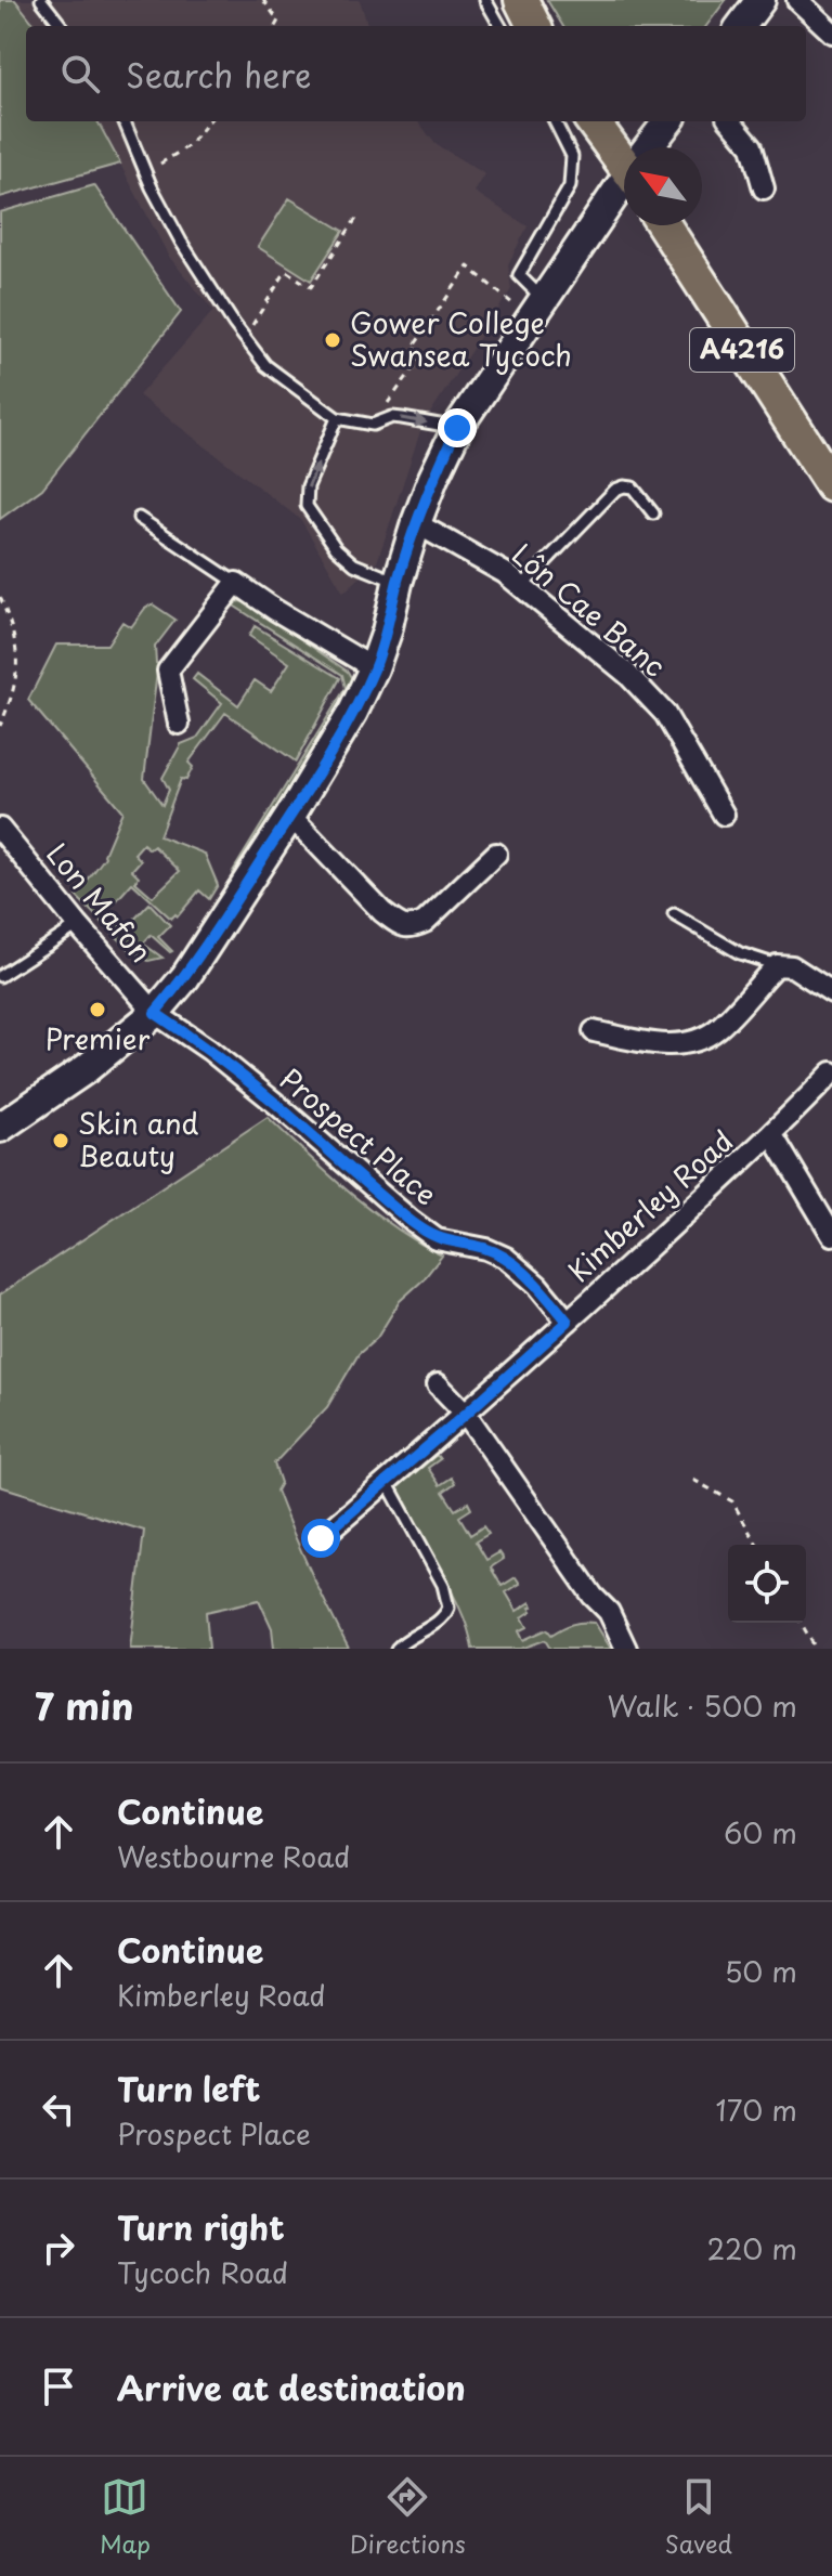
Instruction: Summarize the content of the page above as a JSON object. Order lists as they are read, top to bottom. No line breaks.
{"streets":{"main road":["A4216"],"street":["Lôn Cae Banc","Lon Mafon","Prospect Place","Kimberley Road"]},"crossings":[["Lon Mafon","Prospect Place"],["Prospect Place","Kimberley Road"]],"places":["Gower College Swansea Tycoch","Premier","Skin and Beauty"],"north":"top left","page":{"search":"Search here","heading":["7 min","Walk · 500 m"],"list":[["Continue","Westbourne Road","60 m"],["Continue","Kimberley Road","50 m"],["Turn left","Prospect Place","170 m"],["Turn right","Tycoch Road","220 m"],"Arrive at destination"],"nav":["Map","Directions","Saved"]}}
